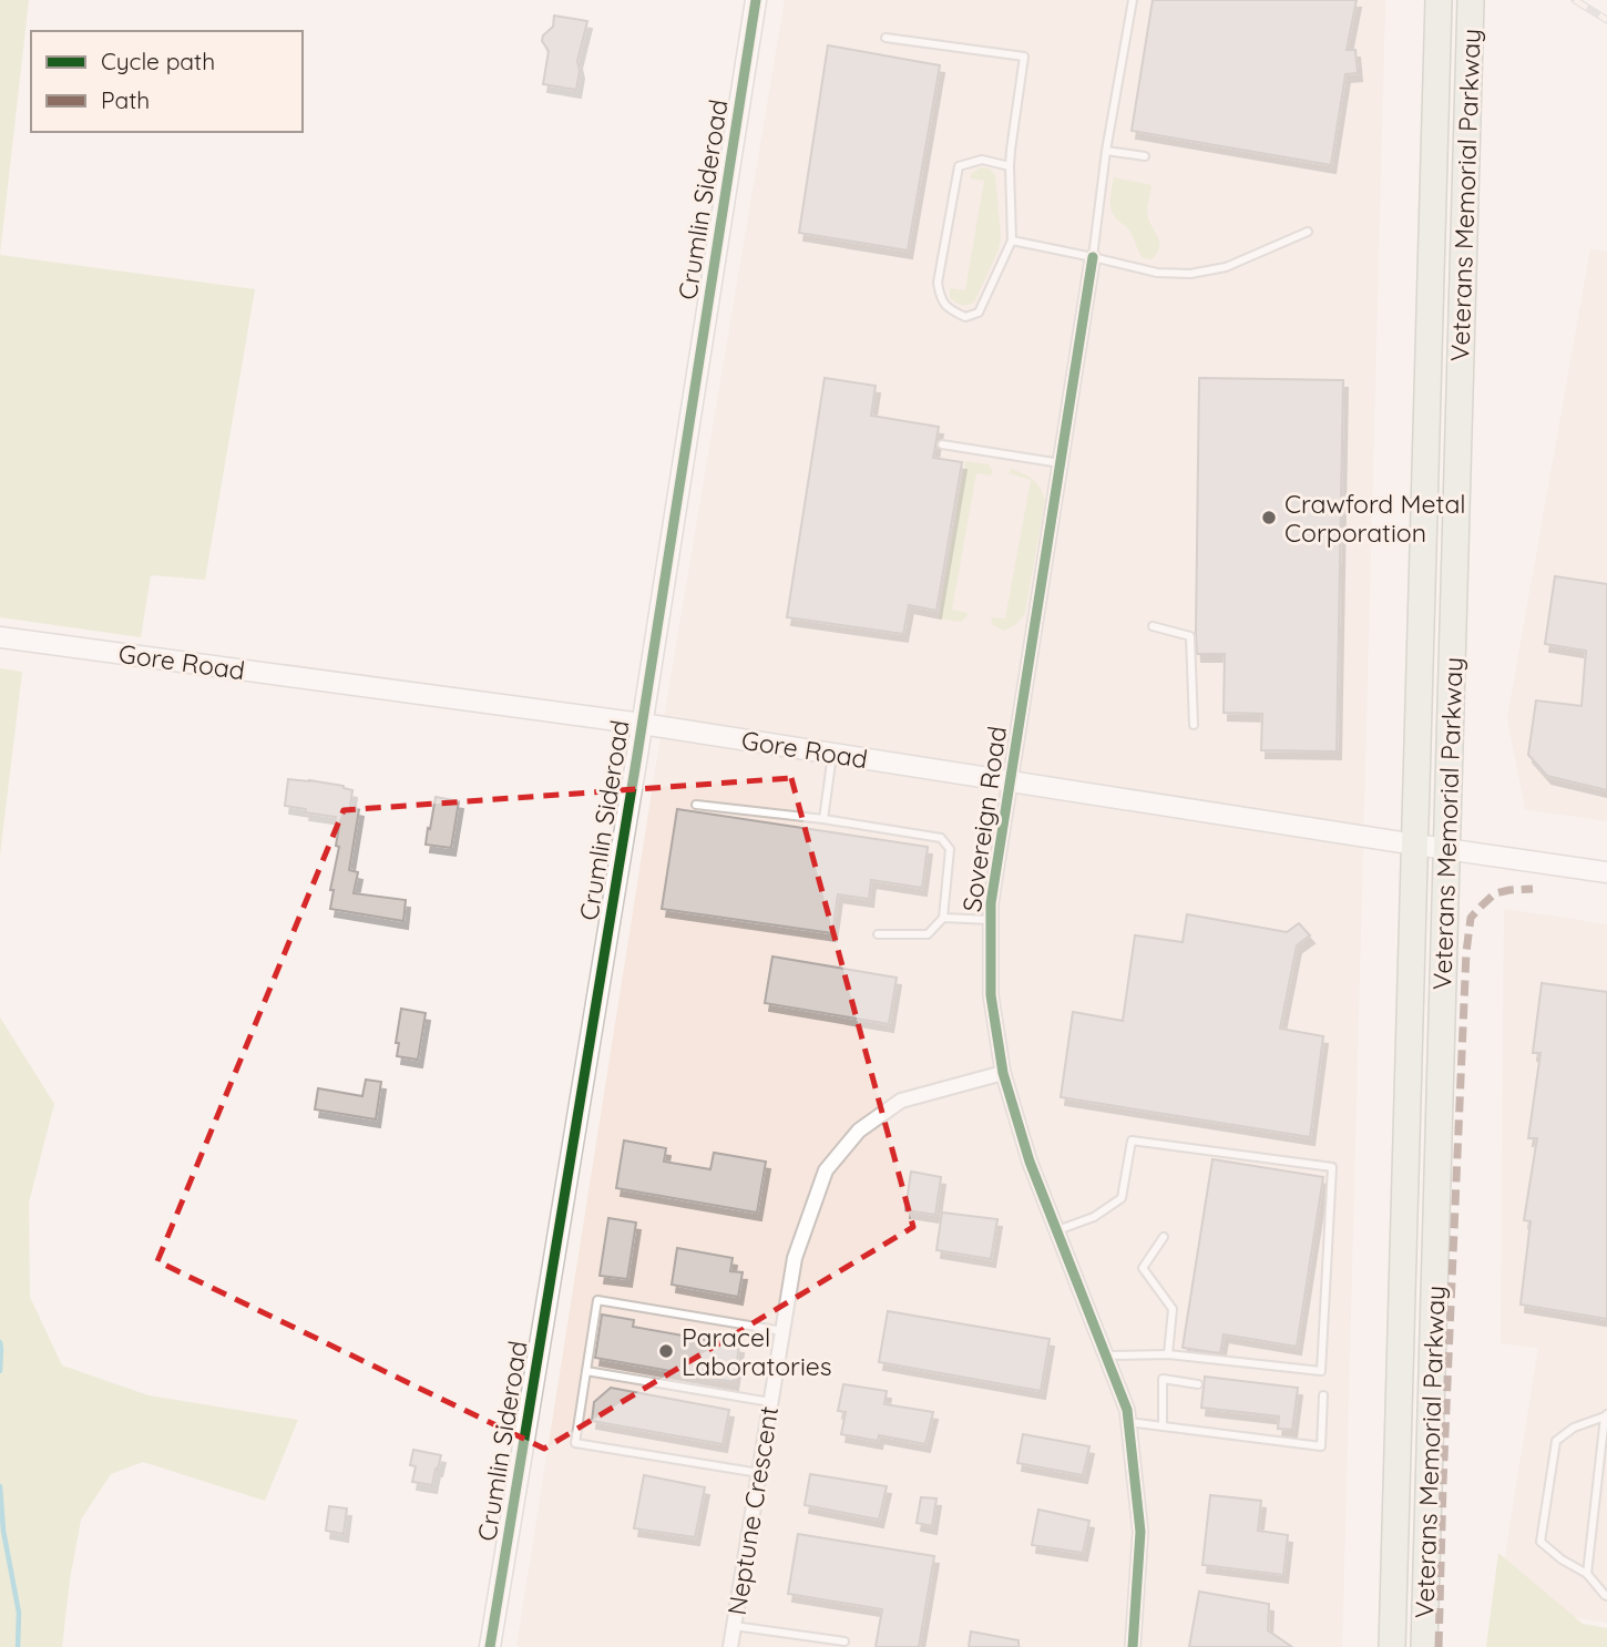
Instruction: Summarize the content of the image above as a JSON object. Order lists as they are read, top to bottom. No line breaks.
{"streets":{"highway":["Veterans Memorial Parkway"],"street":["Crumlin Sideroad","Gore Road","Sovereign Road","Neptune Crescent"]},"crossings":[["Veterans Memorial Parkway","Gore Road"],["Crumlin Sideroad","Gore Road"],["Gore Road","Sovereign Road"],["Sovereign Road","Neptune Crescent"]],"places":["Crawford Metal Corporation","Paracel Laboratories"],"legend":["Cycle path","Path"]}
